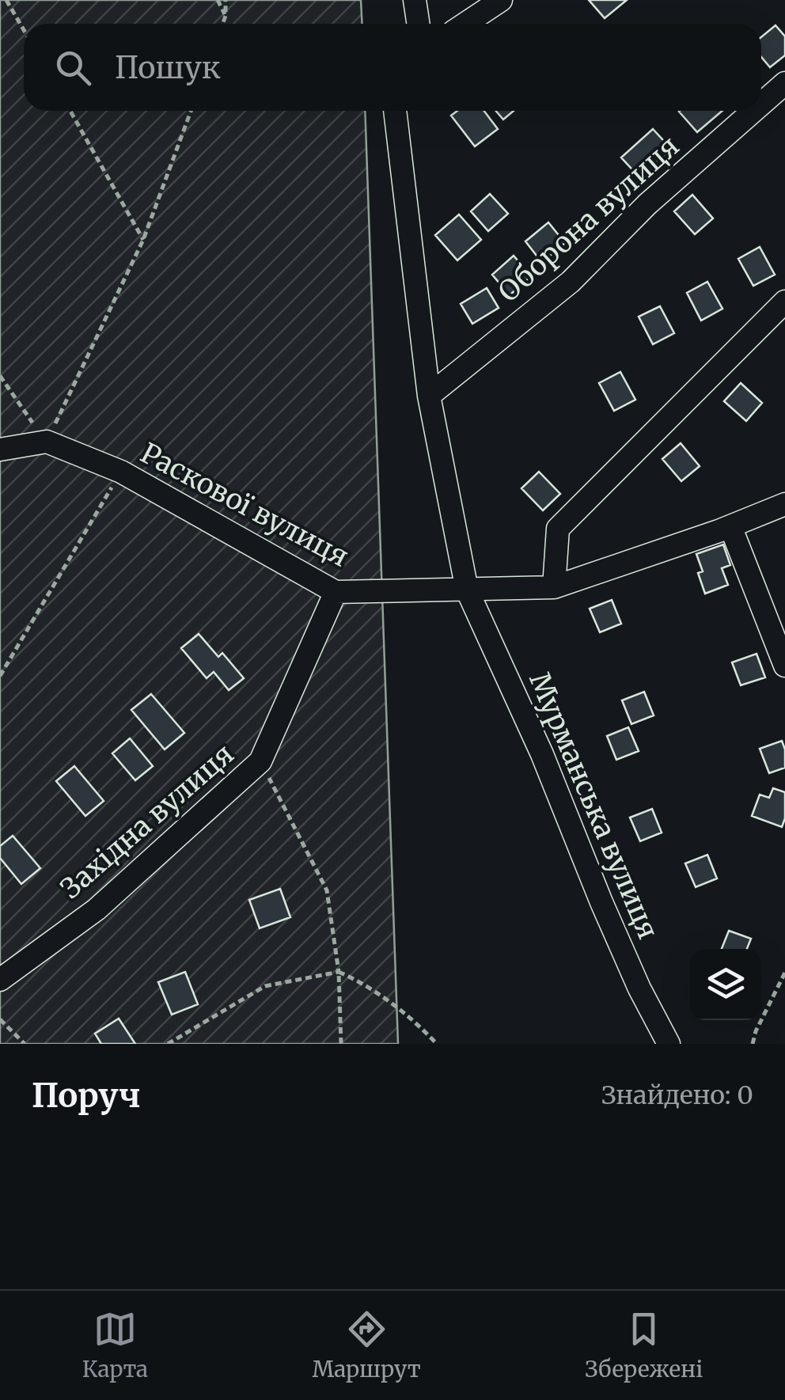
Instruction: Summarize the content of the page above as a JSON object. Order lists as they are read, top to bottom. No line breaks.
{"streets":{"street":["Оборона вулиця","Раскової вулиця","Мурманська вулиця","Західна вулиця"]},"crossings":[["Оборона вулиця","Мурманська вулиця"],["Раскової вулиця","Мурманська вулиця"],["Раскової вулиця","Західна вулиця"]],"page":{"search":"Пошук","heading":["Поруч","Знайдено: 0"],"nav":["Карта","Маршрут","Збережені"]}}
